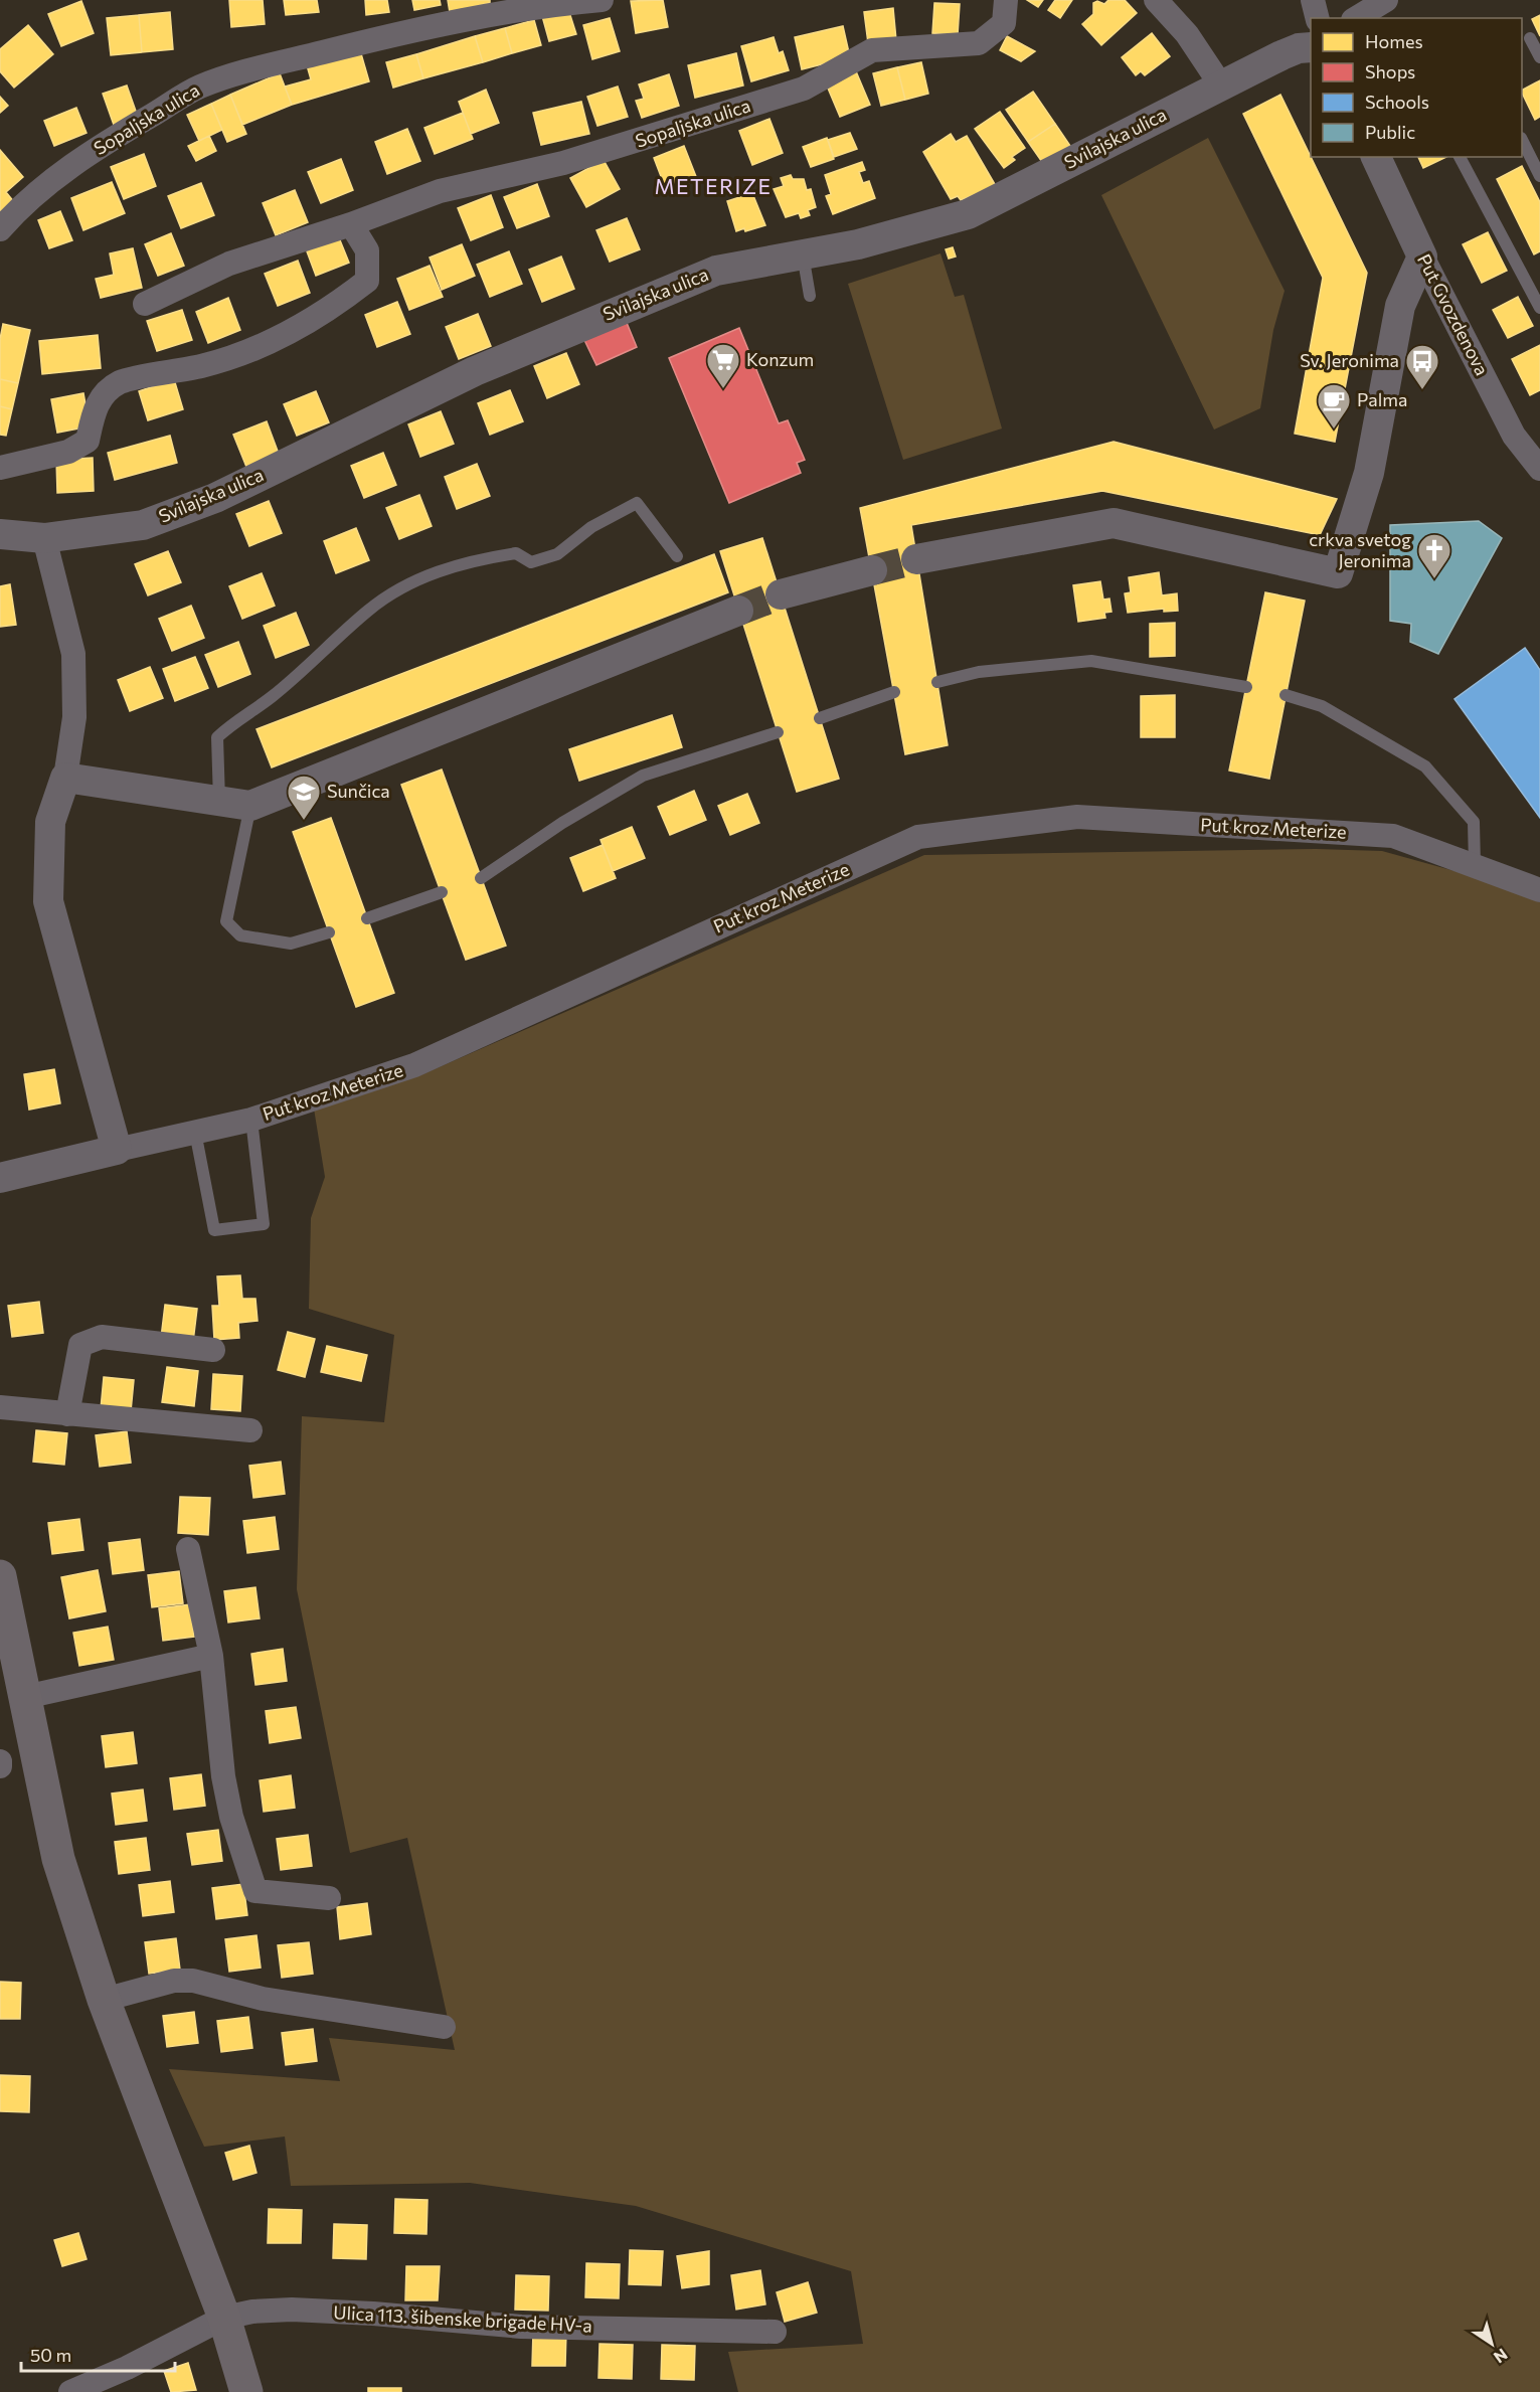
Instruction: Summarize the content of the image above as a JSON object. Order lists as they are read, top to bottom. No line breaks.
{"streets":{"street":["Sopaljska ulica","Svilajska ulica","Put Gvozdenova","Put kroz Meterize","Ulica 113. šibenske brigade HV-a"]},"districts":["METERIZE"],"places":{"supermarket":["Konzum"],"bus stop":["Sv. Jeronima"],"cafe":["Palma"],"church":["crkva svetog Jeronima"],"school or university":["Sunčica"]},"legend":["Homes","Shops","Schools","Public"],"scale_bar":"50 m","north":"bottom right"}
